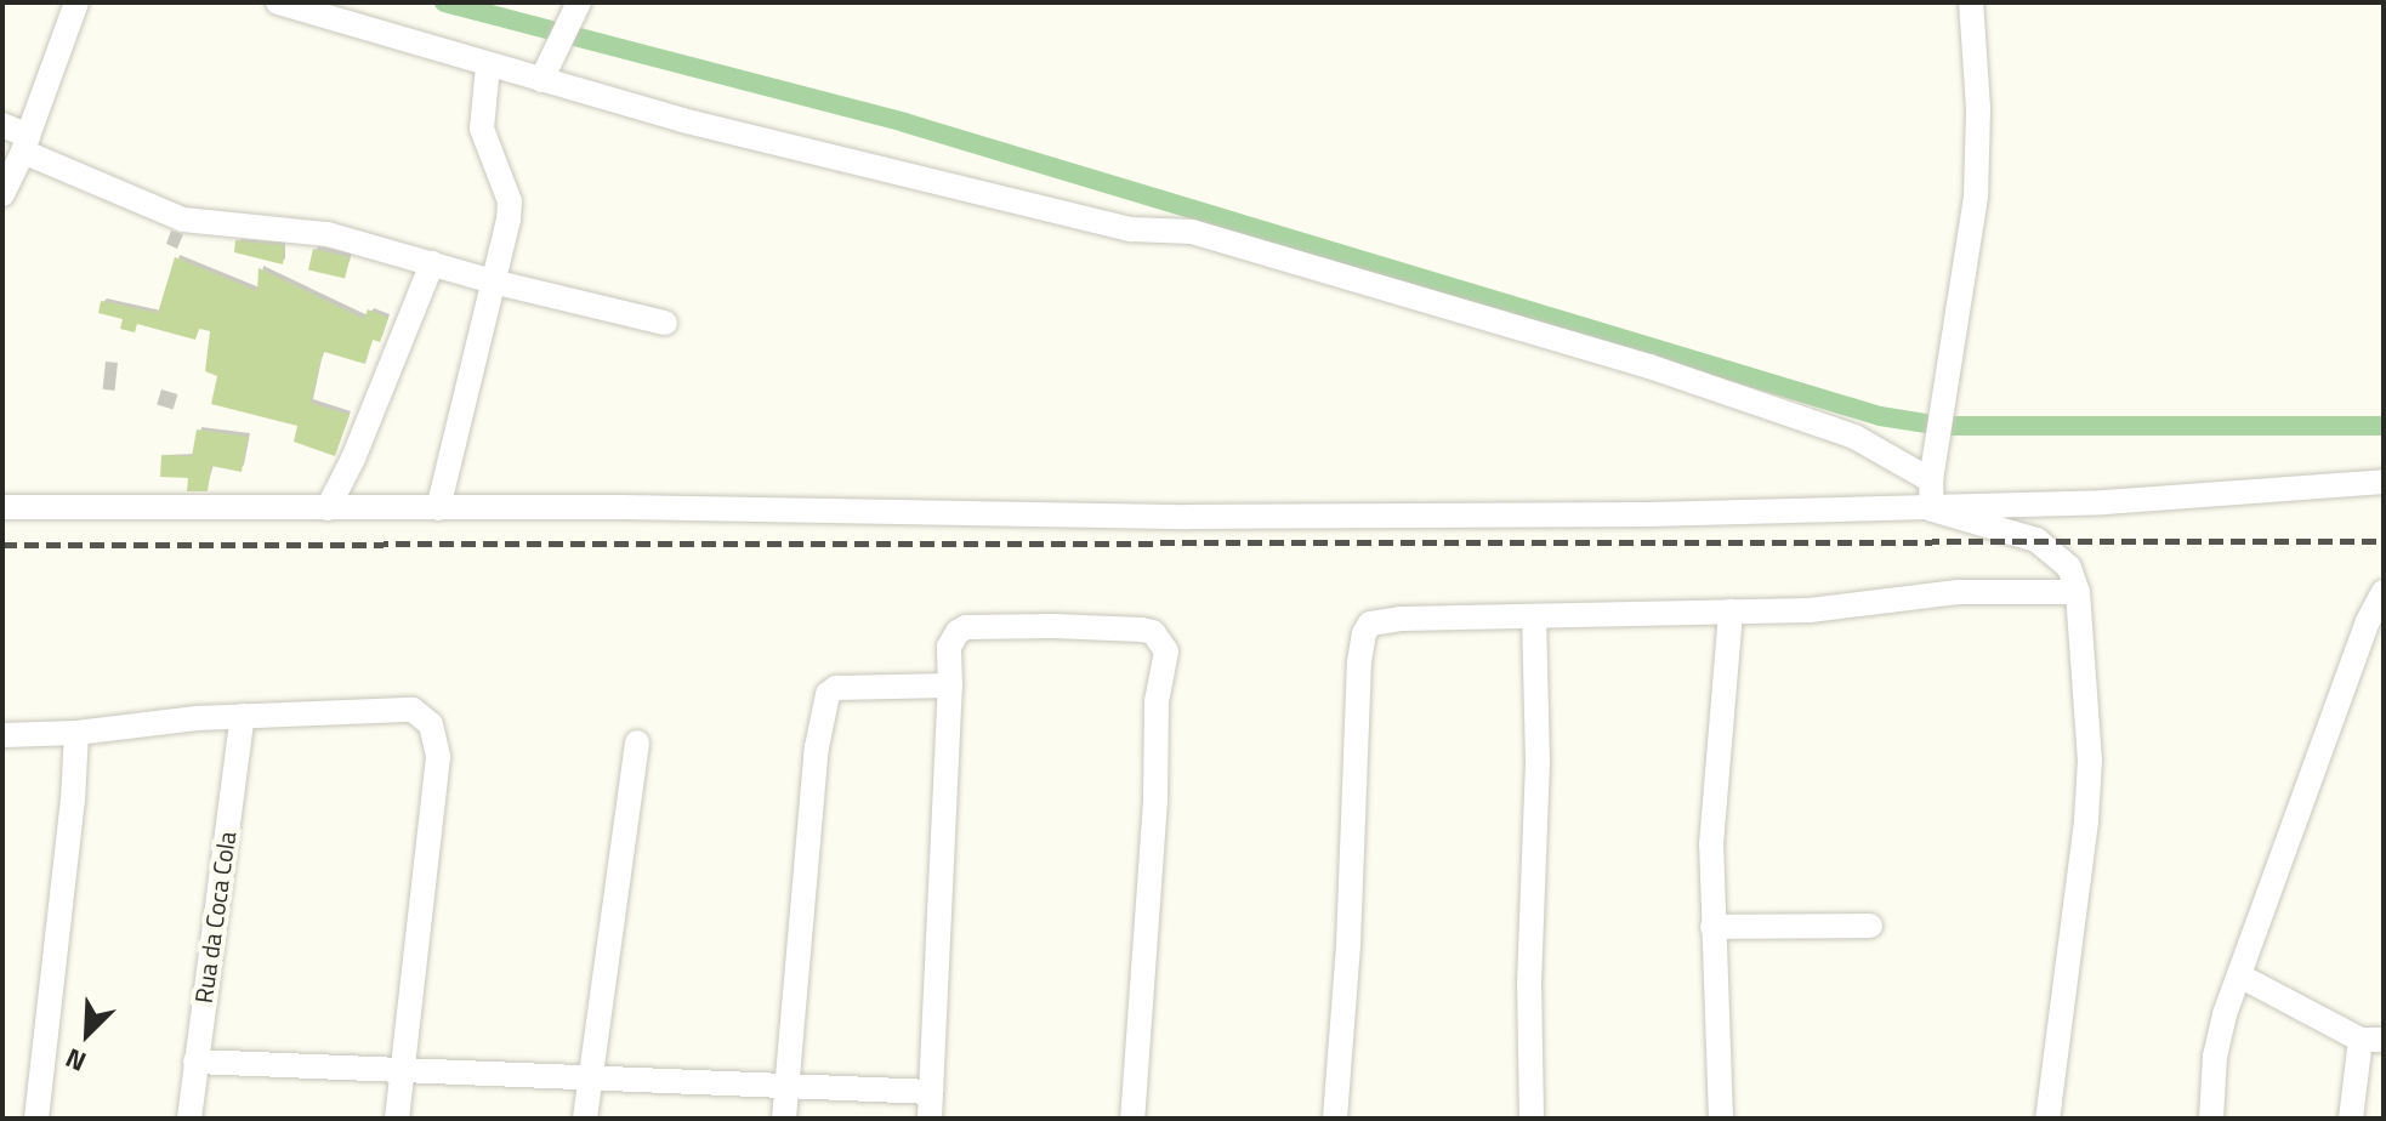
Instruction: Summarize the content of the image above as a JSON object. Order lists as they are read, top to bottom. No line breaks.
{"streets":{"street":["Rua da Coca Cola"]},"north":"bottom left"}
